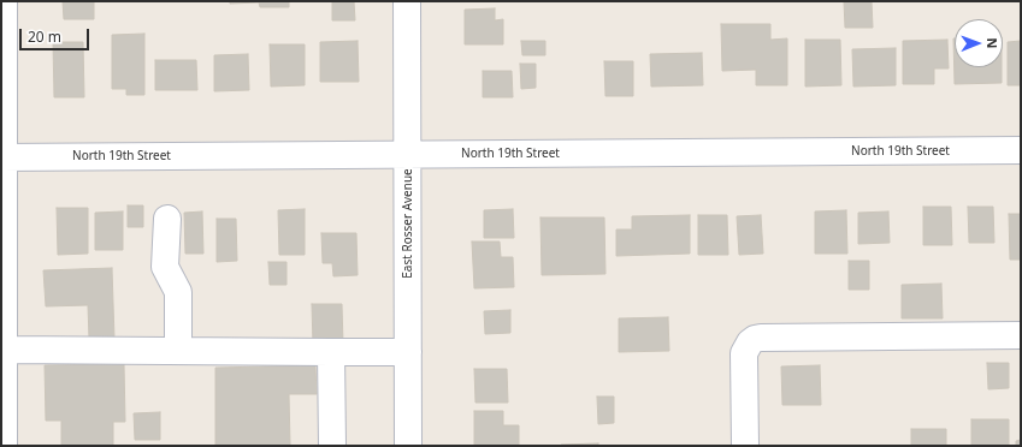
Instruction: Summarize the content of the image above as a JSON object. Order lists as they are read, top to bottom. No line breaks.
{"streets":{"street":["North 19th Street","East Rosser Avenue"]},"crossings":[["North 19th Street","East Rosser Avenue"]],"scale_bar":"20 m","north":"right"}
